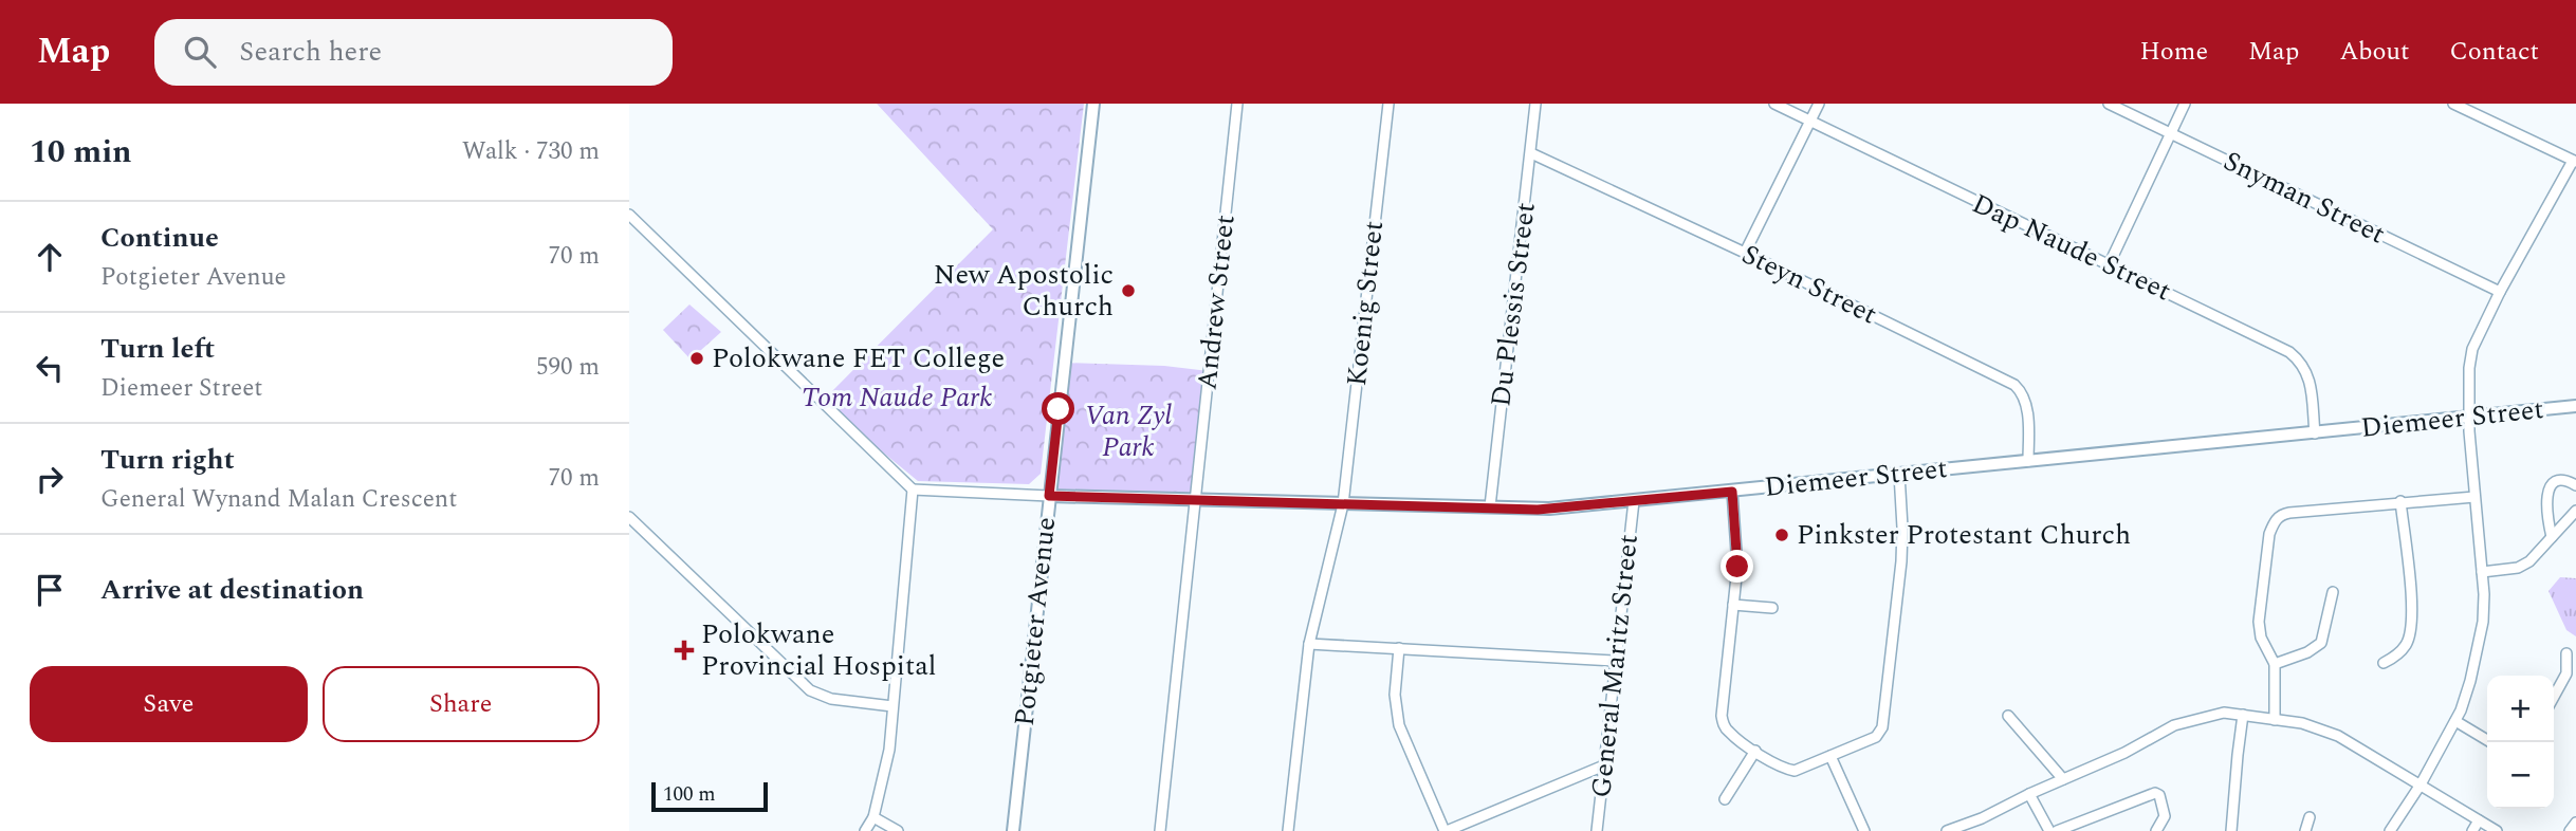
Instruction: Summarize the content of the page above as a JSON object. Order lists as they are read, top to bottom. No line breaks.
{"streets":{"street":["Snyman Street","Dap Naude Street","Steyn Street","Andrew Street","Koenig Street","Du Plessis Street","Diemeer Street","Potgieter Avenue","General Maritz Street"]},"crossings":[["Dap Naude Street","Diemeer Street"],["Steyn Street","Du Plessis Street"],["Steyn Street","Diemeer Street"],["Andrew Street","Diemeer Street"],["Koenig Street","Diemeer Street"],["Du Plessis Street","Diemeer Street"],["Diemeer Street","Potgieter Avenue"],["Diemeer Street","General Maritz Street"]],"parks":["Tom Naude Park","Van Zyl Park"],"places":{"other":["New Apostolic Church","Polokwane FET College","Pinkster Protestant Church"],"health":["Polokwane Provincial Hospital"]},"scale_bar":"100 m","page":{"header":"Map","search":"Search here","nav":["Home","Map","About","Contact"],"heading":["10 min","Walk · 730 m"],"list":[["Continue","Potgieter Avenue","70 m"],["Turn left","Diemeer Street","590 m"],["Turn right","General Wynand Malan Crescent","70 m"],"Arrive at destination"],"buttons":["Save","Share"],"map_buttons":["+","−"],"scale":"100 m"}}
